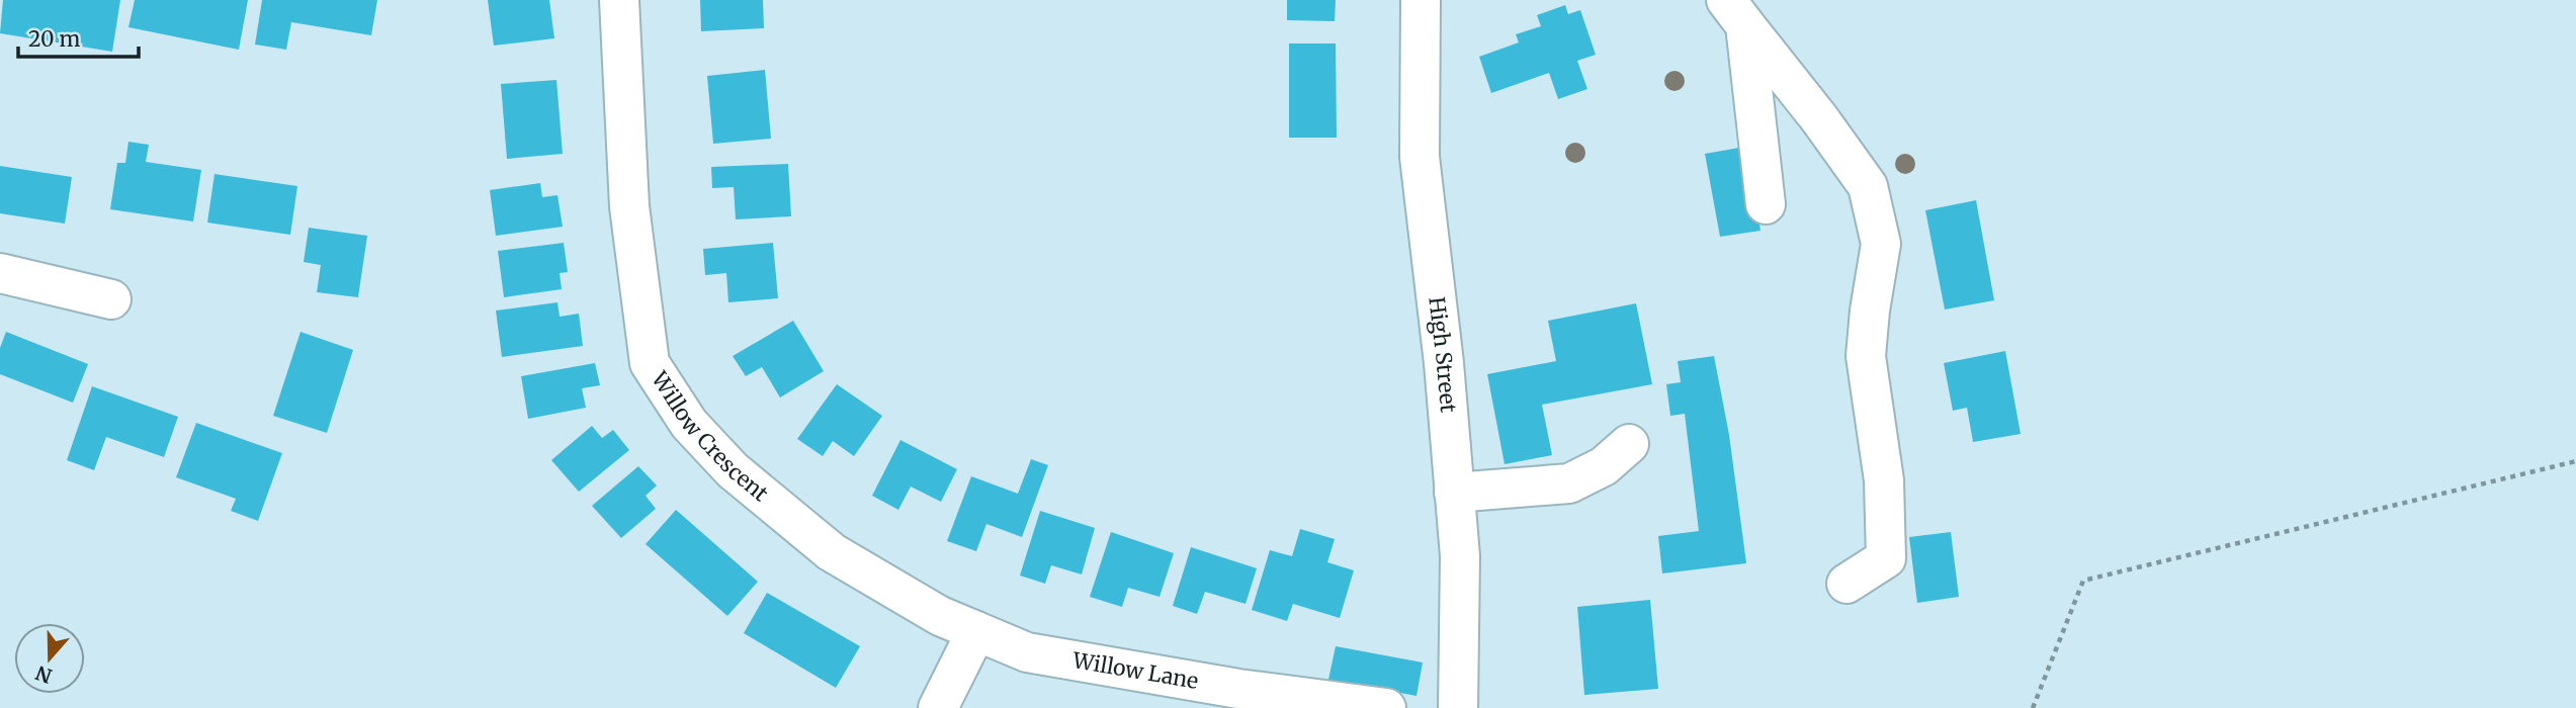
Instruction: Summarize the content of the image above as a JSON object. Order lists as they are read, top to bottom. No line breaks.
{"streets":{"street":["High Street","Willow Crescent","Willow Lane"]},"crossings":[["Willow Crescent","Willow Lane"]],"scale_bar":"20 m","north":"bottom"}
